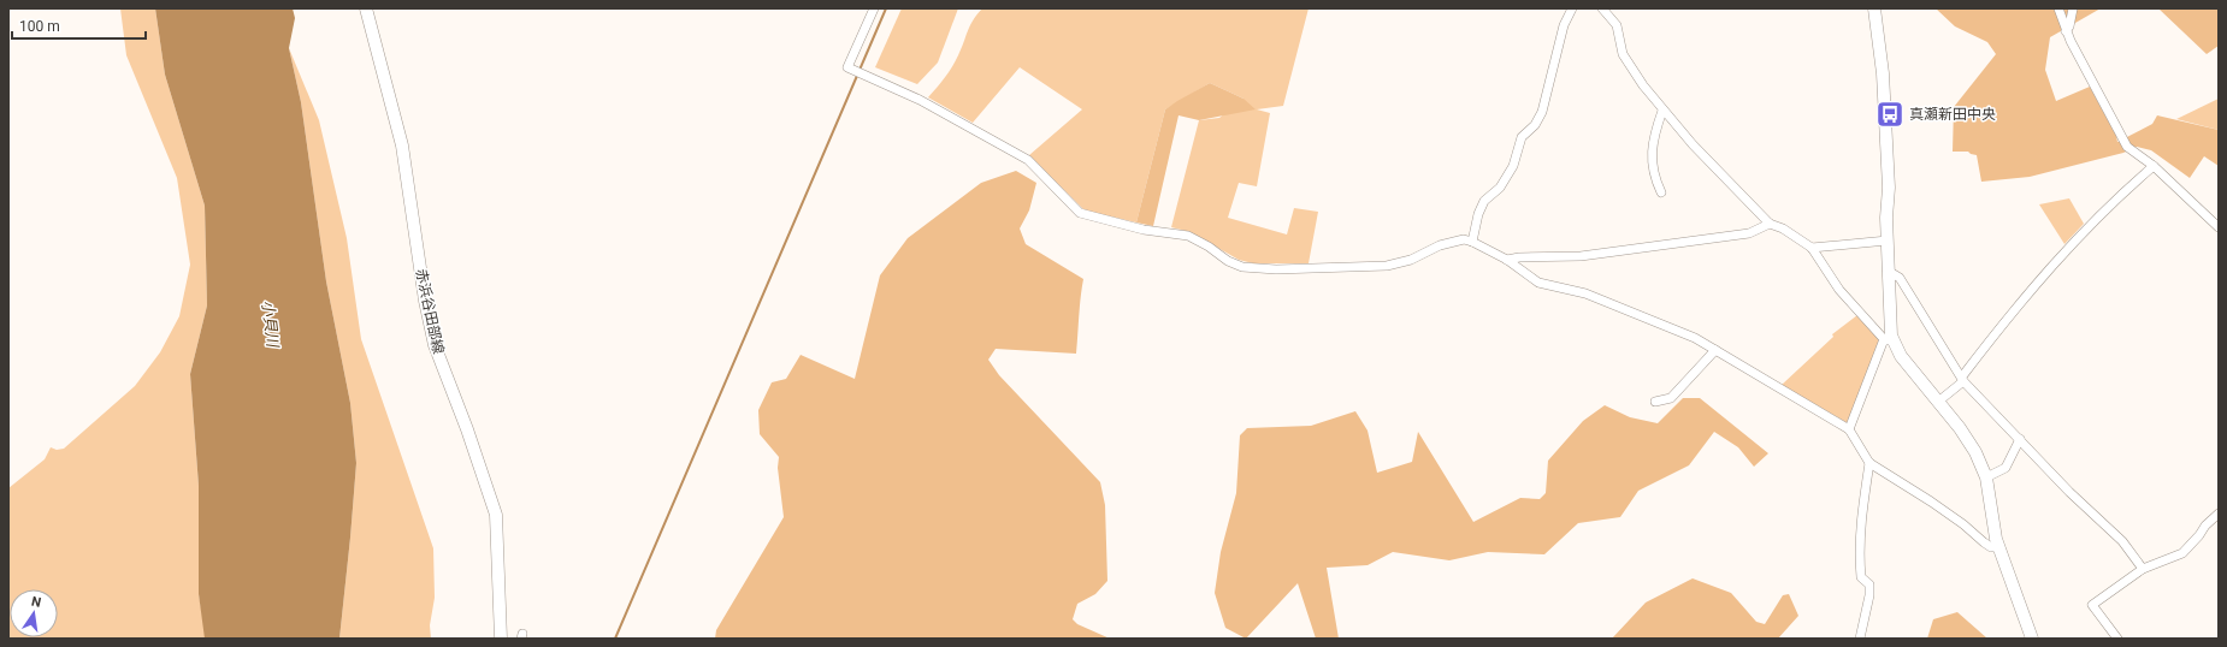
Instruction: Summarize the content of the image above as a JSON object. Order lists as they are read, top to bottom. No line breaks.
{"streets":{"street":["赤浜谷田部線"]},"water":["小貝川"],"places":{"bus stop":["真瀬新田中央"]},"scale_bar":"100 m","north":"top"}
